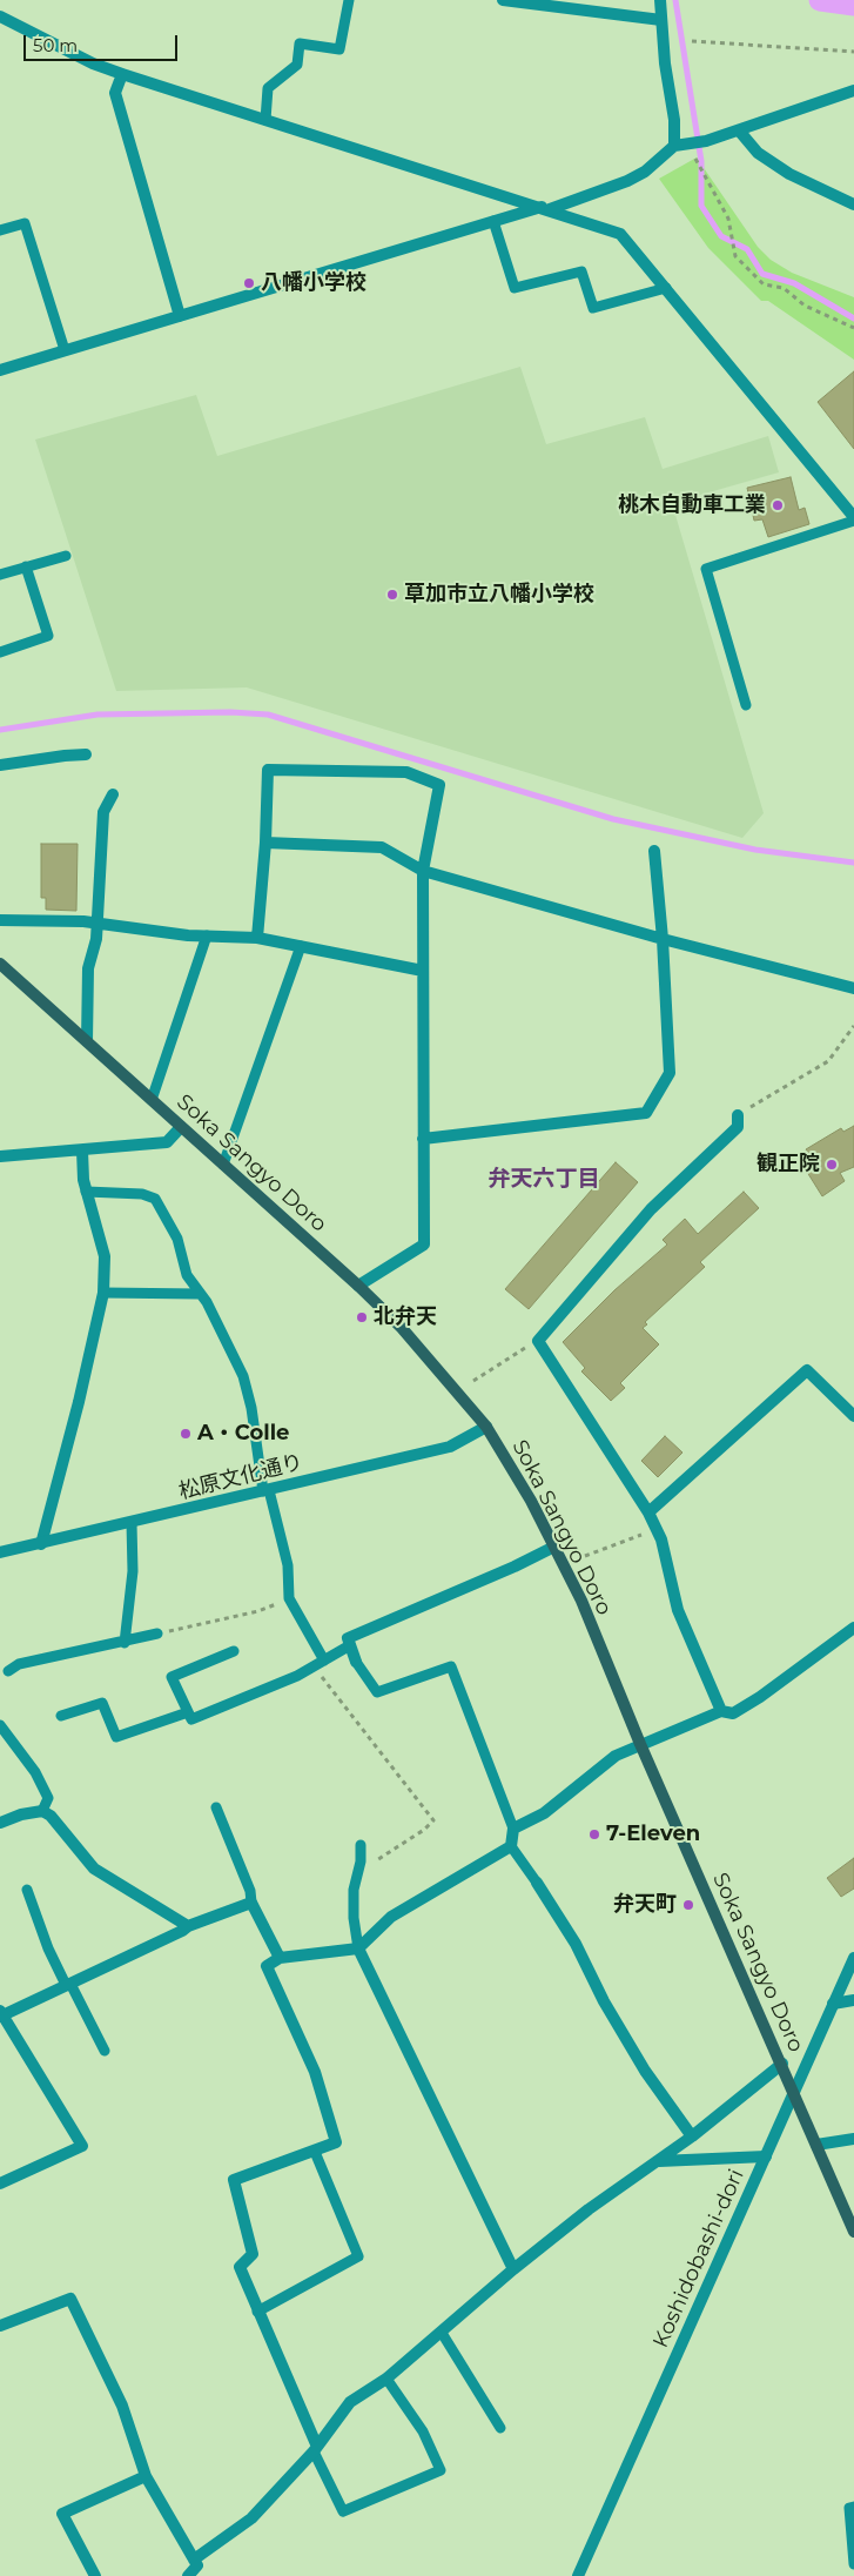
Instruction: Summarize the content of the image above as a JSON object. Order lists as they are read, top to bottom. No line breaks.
{"streets":{"main road":["Soka Sangyo Doro"],"street":["松原文化通り","Koshidobashi-dori"]},"crossings":[["Soka Sangyo Doro","松原文化通り"],["Soka Sangyo Doro","Koshidobashi-dori"]],"districts":["弁天六丁目"],"places":["八幡小学校","桃木自動車工業","草加市立八幡小学校","観正院","北弁天","A・Colle","7-Eleven","弁天町"],"scale_bar":"50 m"}
